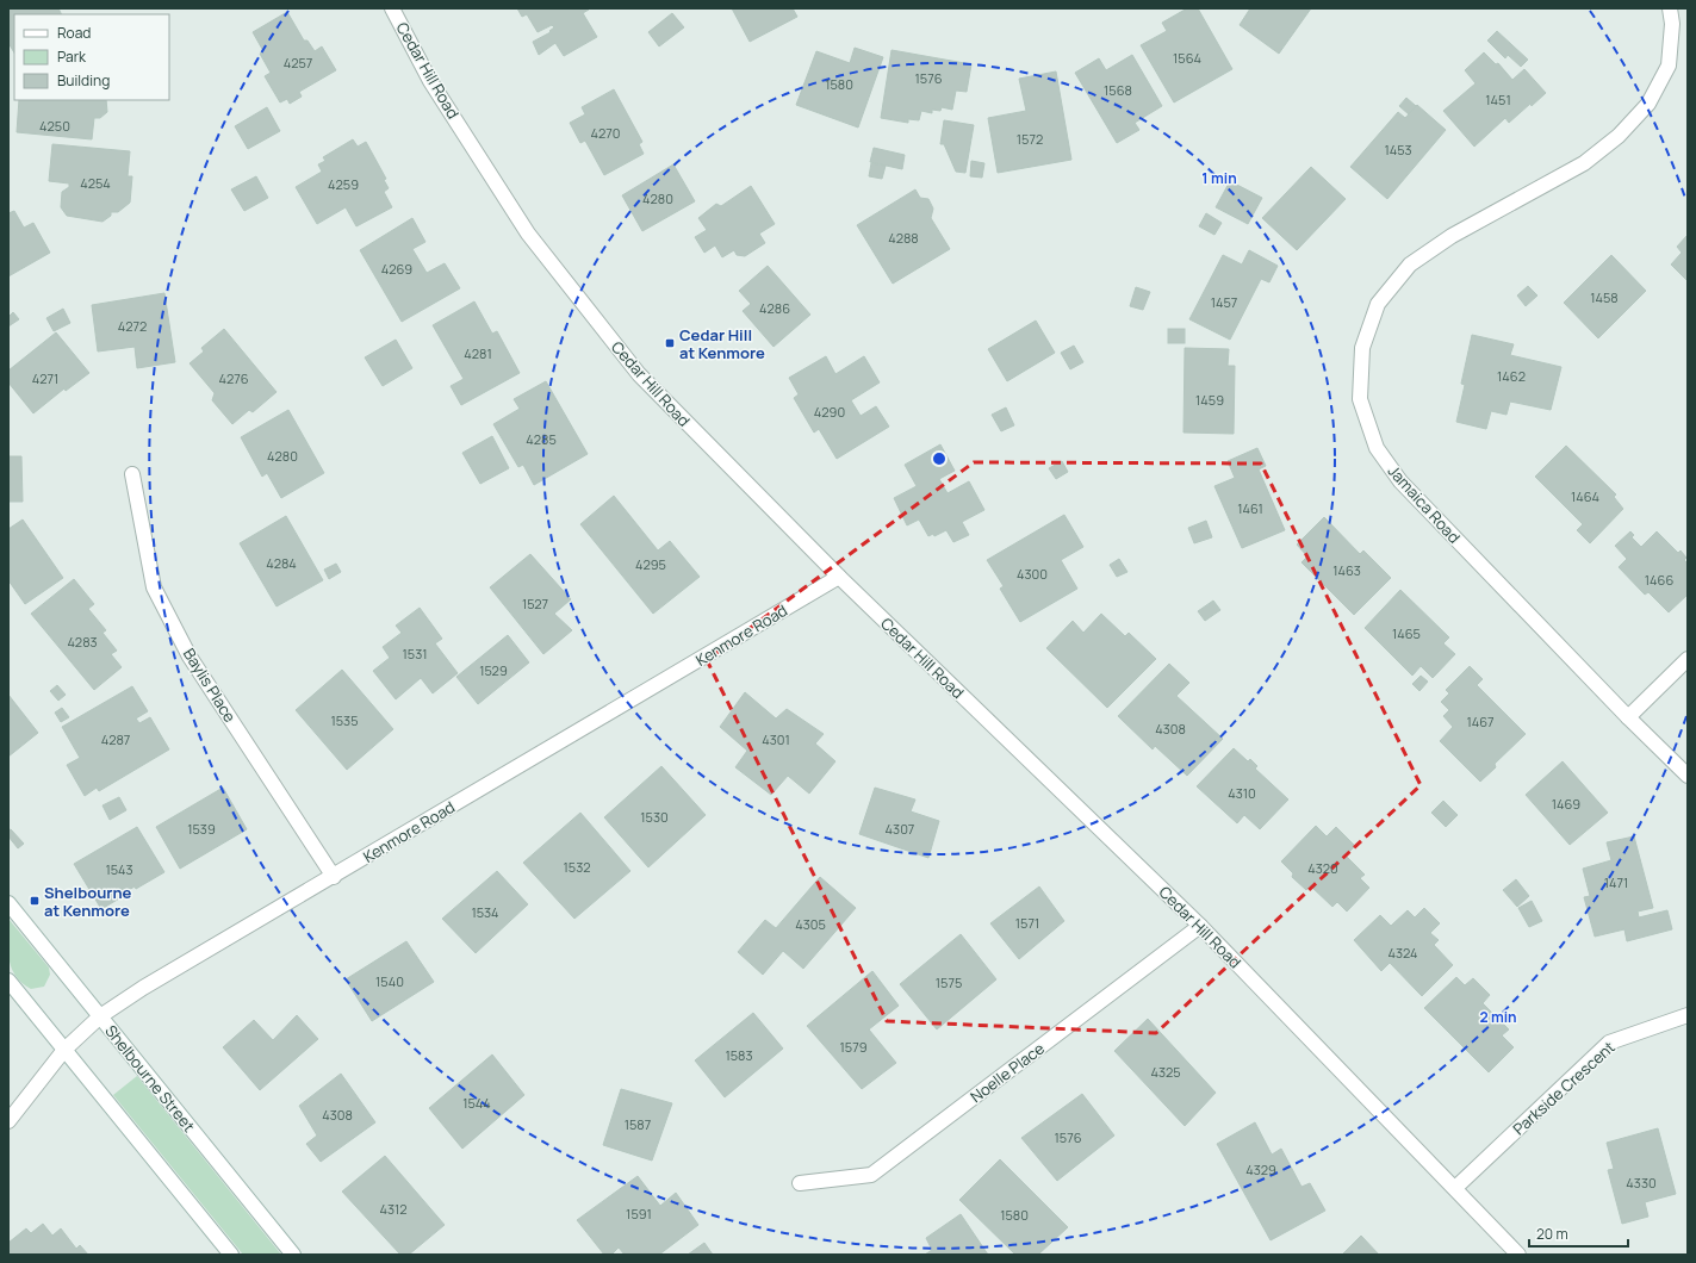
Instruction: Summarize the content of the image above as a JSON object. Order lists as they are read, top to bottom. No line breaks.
{"streets":{"street":["Cedar Hill Road","Jamaica Road","Kenmore Road","Baylis Place","Noelle Place","Shelbourne Street","Parkside Crescent"]},"crossings":[["Cedar Hill Road","Kenmore Road"],["Cedar Hill Road","Noelle Place"],["Cedar Hill Road","Parkside Crescent"],["Kenmore Road","Baylis Place"],["Kenmore Road","Shelbourne Street"]],"places":{"transit":["Cedar Hill at Kenmore","Shelbourne at Kenmore"]},"house_numbers":["1564","4257","1576","1580","1568","1451","4250","4270","1572","1453","4254","4259","4280","4288","4269","1458","1457","4286","4272","4281","1462","4271","4276","1459","4290","4285","4280","1464","1461","4284","4295","1463","4300","1466","1527","1465","4283","1531","1529","1535","1467","4308","4287","4301","4310","1469","1530","1539","4307","1532","4320","1543","1471","1534","1571","4305","4324","1540","1575","1579","1583","4325","1544","4308","1587","1576","4329","4330","4312","1591","1580"],"legend":["Road","Park","Building"],"scale_bar":"20 m","rings":["1 min","2 min"]}
